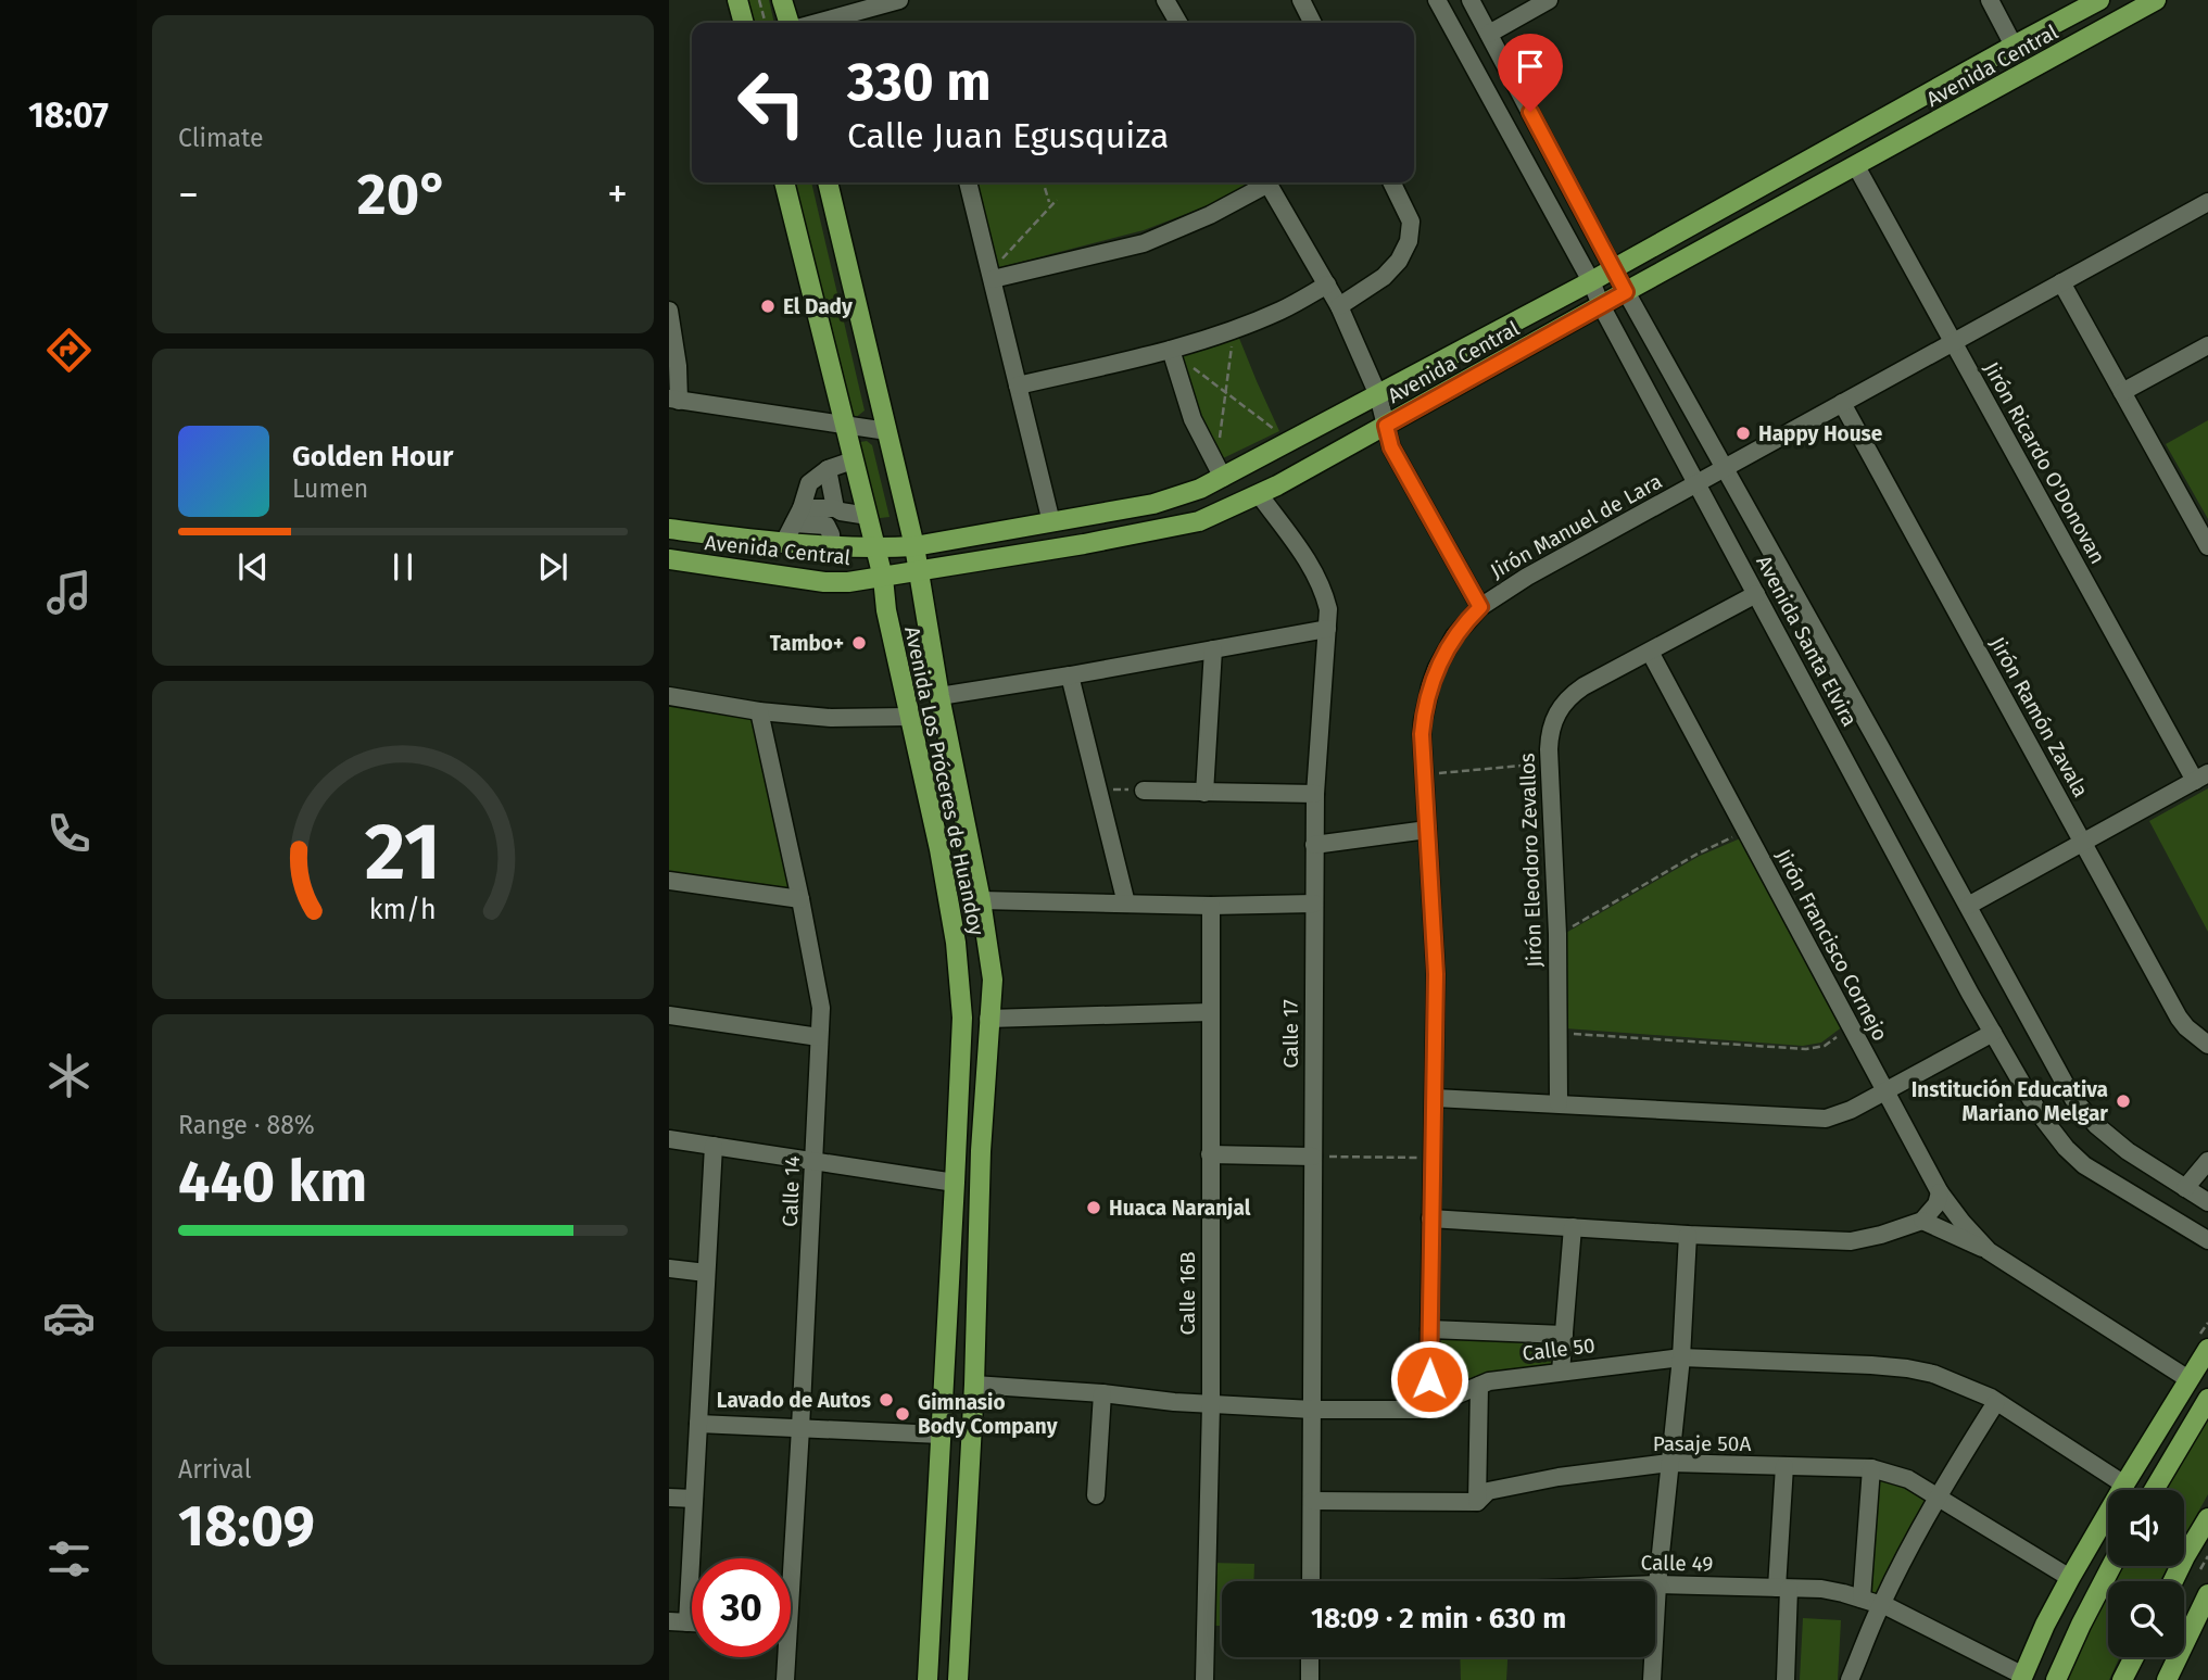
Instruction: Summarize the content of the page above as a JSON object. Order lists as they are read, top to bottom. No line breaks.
{"streets":{"main road":["Avenida Central","Avenida Los Próceres de Huandoy"],"street":["Jirón Ricardo O'Donovan","Jirón Manuel de Lara","Avenida Santa Elvira","Jirón Ramón Zavala","Jirón Eleodoro Zevallos","Jirón Francisco Cornejo","Calle 17","Calle 14","Calle 16B","Calle 50","Pasaje 50A","Calle 49"]},"crossings":[["Avenida Central","Jirón Ricardo O'Donovan"],["Avenida Central","Avenida Santa Elvira"],["Avenida Central","Avenida Los Próceres de Huandoy"],["Avenida Central","Calle 17"],["Jirón Ricardo O'Donovan","Jirón Manuel de Lara"],["Jirón Manuel de Lara","Avenida Santa Elvira"],["Jirón Manuel de Lara","Jirón Ramón Zavala"],["Jirón Manuel de Lara","Calle 50"],["Avenida Santa Elvira","Jirón Eleodoro Zevallos"],["Avenida Los Próceres de Huandoy","Calle 50"],["Jirón Eleodoro Zevallos","Jirón Francisco Cornejo"],["Calle 17","Calle 50"],["Calle 17","Pasaje 50A"],["Calle 16B","Calle 50"]],"places":["El Dady","Happy House","Tambo+","Institución Educativa Mariano Melgar","Huaca Naranjal","Lavado de Autos","Gimnasio Body Company"],"page":{"tabs":"18:07","tile":["Climate",["Range · 88%","440 km"],["Arrival","18:09"]],"turn":["330 m","Calle Juan Egusquiza"],"heat":["−","20°","+"],"song":["Golden Hour","Lumen"],"limit":"30","trip":"18:09 · 2 min · 630 m","gauge":["21","km/h"]}}
